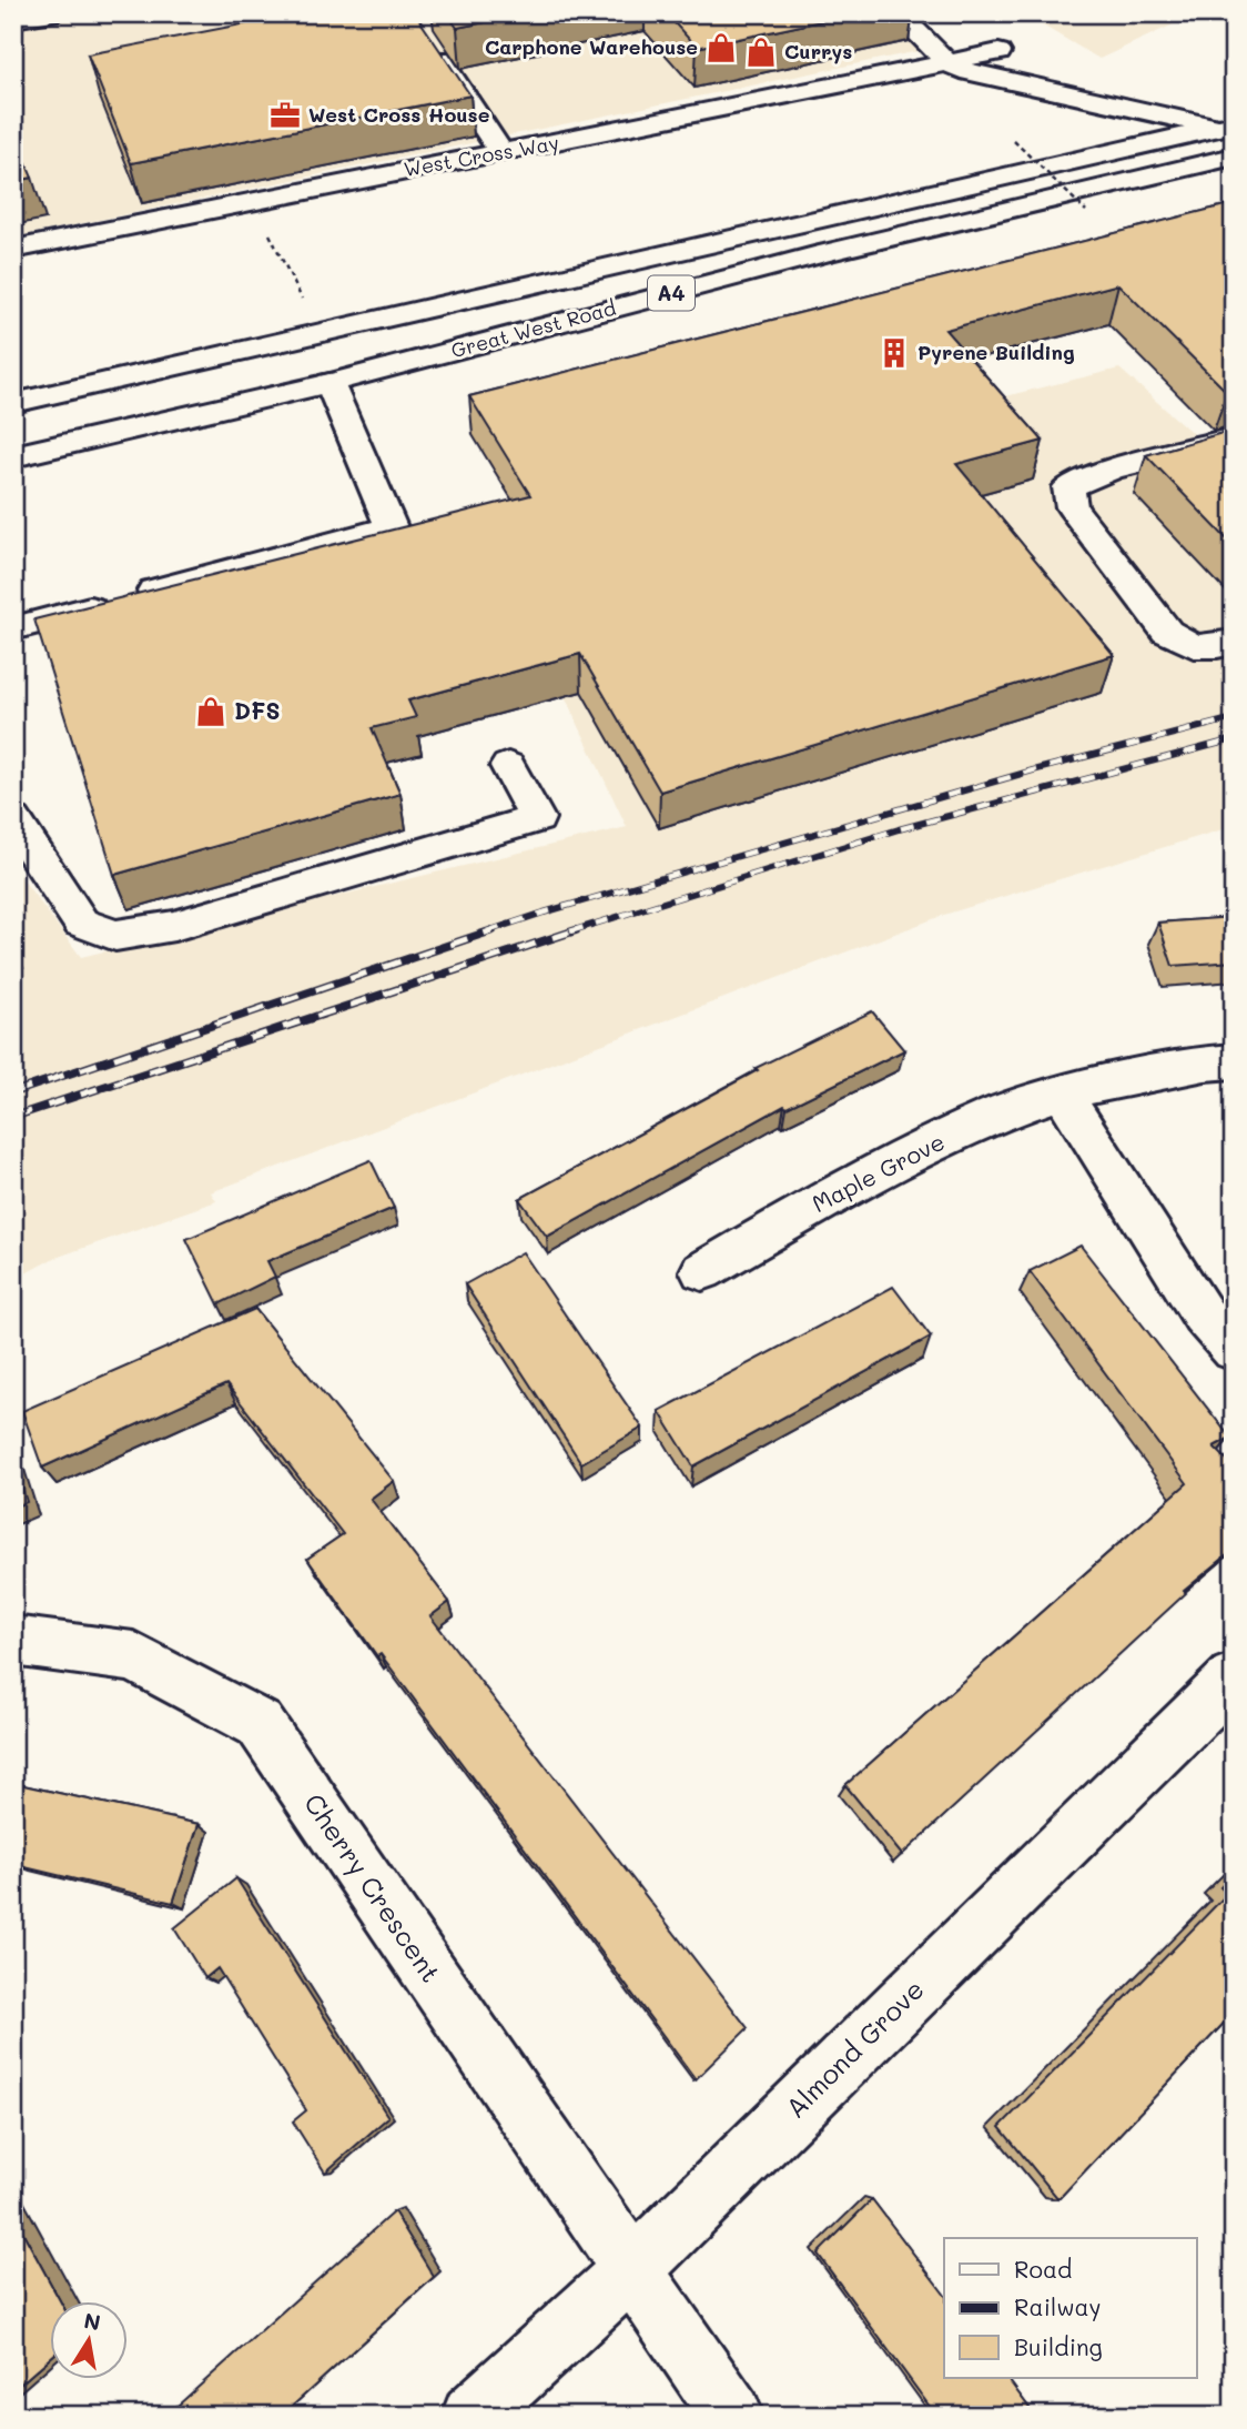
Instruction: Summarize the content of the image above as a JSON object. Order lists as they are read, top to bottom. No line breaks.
{"streets":{"main road":["West Cross Way","A4","Great West Road","Maple Grove","Cherry Crescent","Almond Grove"]},"crossings":[["Cherry Crescent","Almond Grove"]],"places":{"shop":["Carphone Warehouse","Currys","DFS"],"office":["West Cross House"],"building":["Pyrene Building"]},"legend":["Road","Railway","Building"],"north":"top"}
